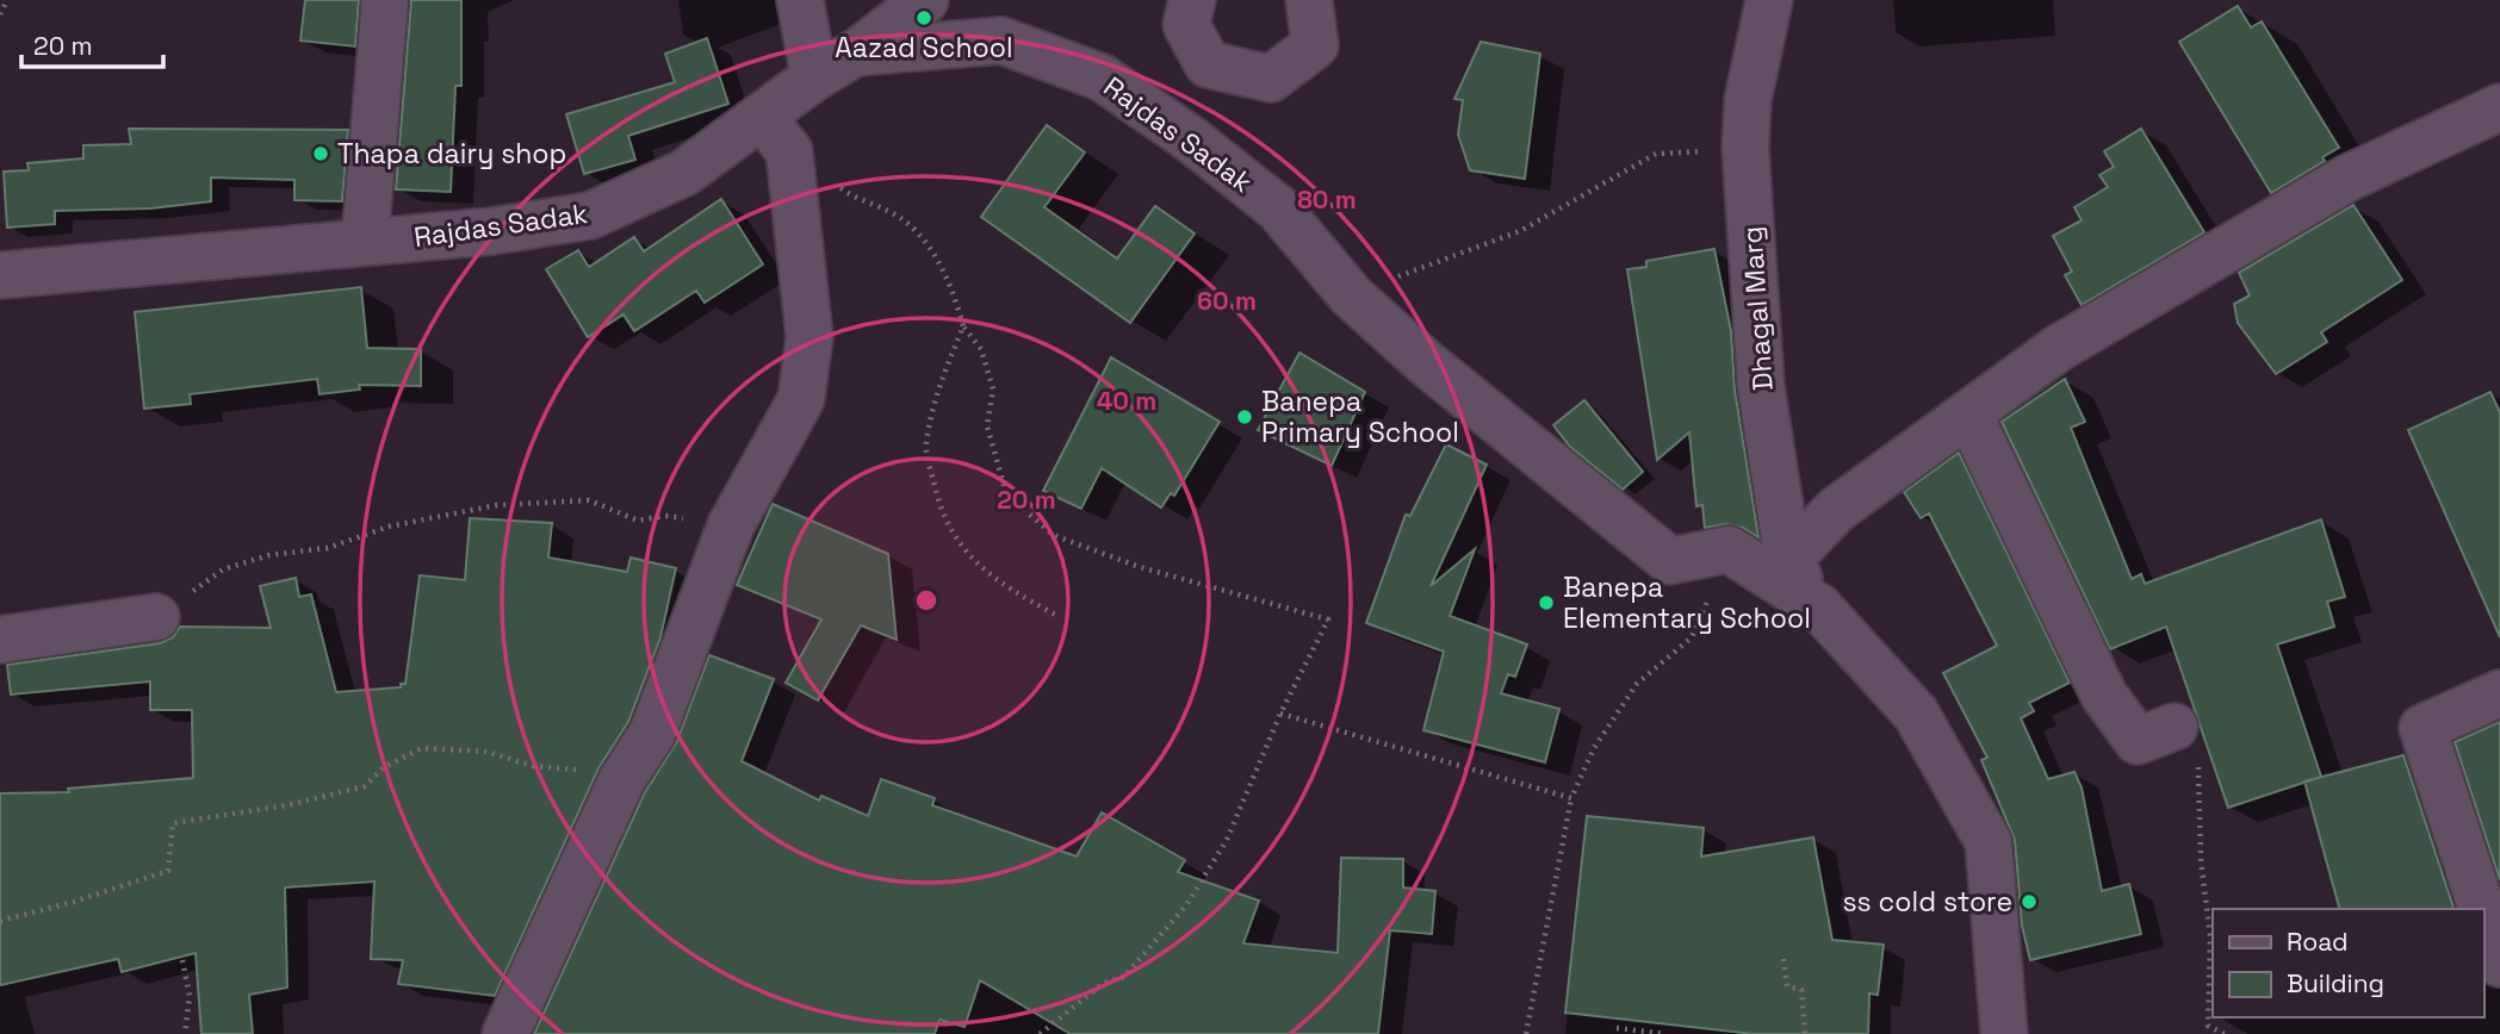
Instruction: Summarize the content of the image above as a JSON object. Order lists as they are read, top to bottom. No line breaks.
{"streets":{"street":["Rajdas Sadak","Dhagal Marg"]},"places":["Aazad School","Thapa dairy shop","Banepa Primary School","Banepa Elementary School","ss cold store"],"legend":["Road","Building"],"scale_bar":"20 m","rings":["80 m","60 m","40 m","20 m"]}
